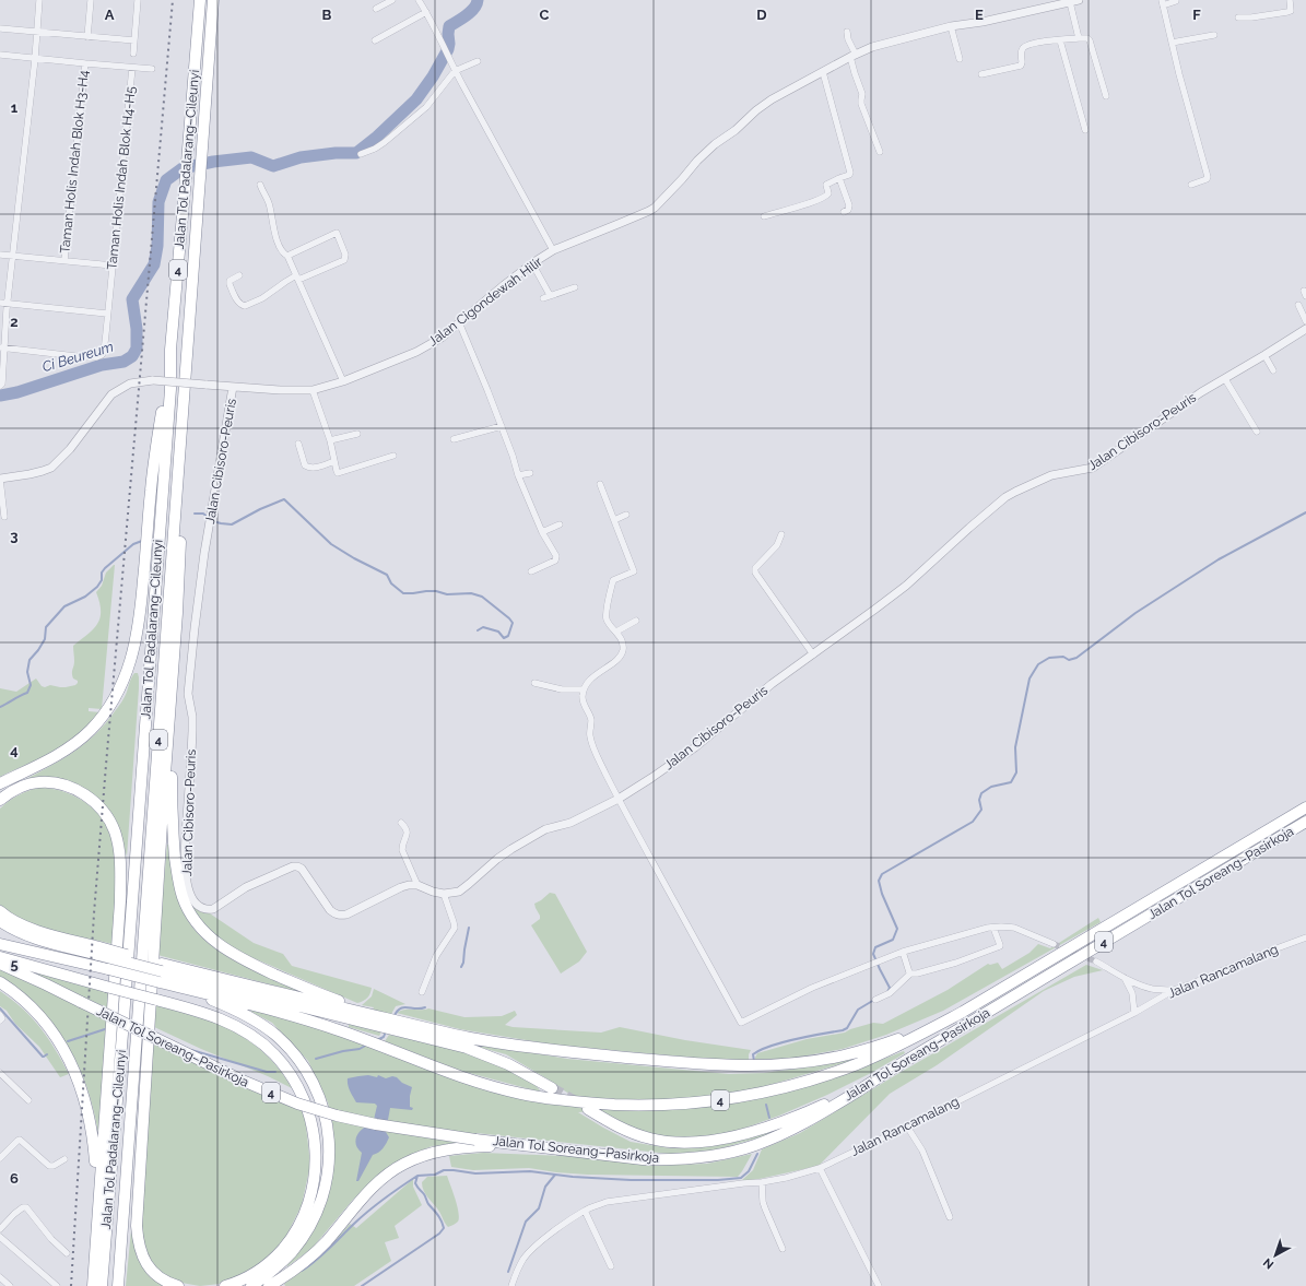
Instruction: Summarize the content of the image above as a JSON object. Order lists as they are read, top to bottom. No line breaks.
{"streets":{"highway":["Jalan Tol Padalarang–Cileunyi","4","Jalan Tol Soreang–Pasirkoja"],"street":["Taman Holis Indah Blok H3-H4","Taman Holis Indah Blok H4-H5","Jalan Cigondewah Hilir","Jalan Cibisoro-Peuris","Jalan Rancamalang"]},"crossings":[["Jalan Cigondewah Hilir","Jalan Cibisoro-Peuris"]],"water":["Ci Beureum"],"north":"bottom left","grid":{"columns":["A","B","C","D","E","F"],"rows":["1","2","3","4","5","6"]}}
